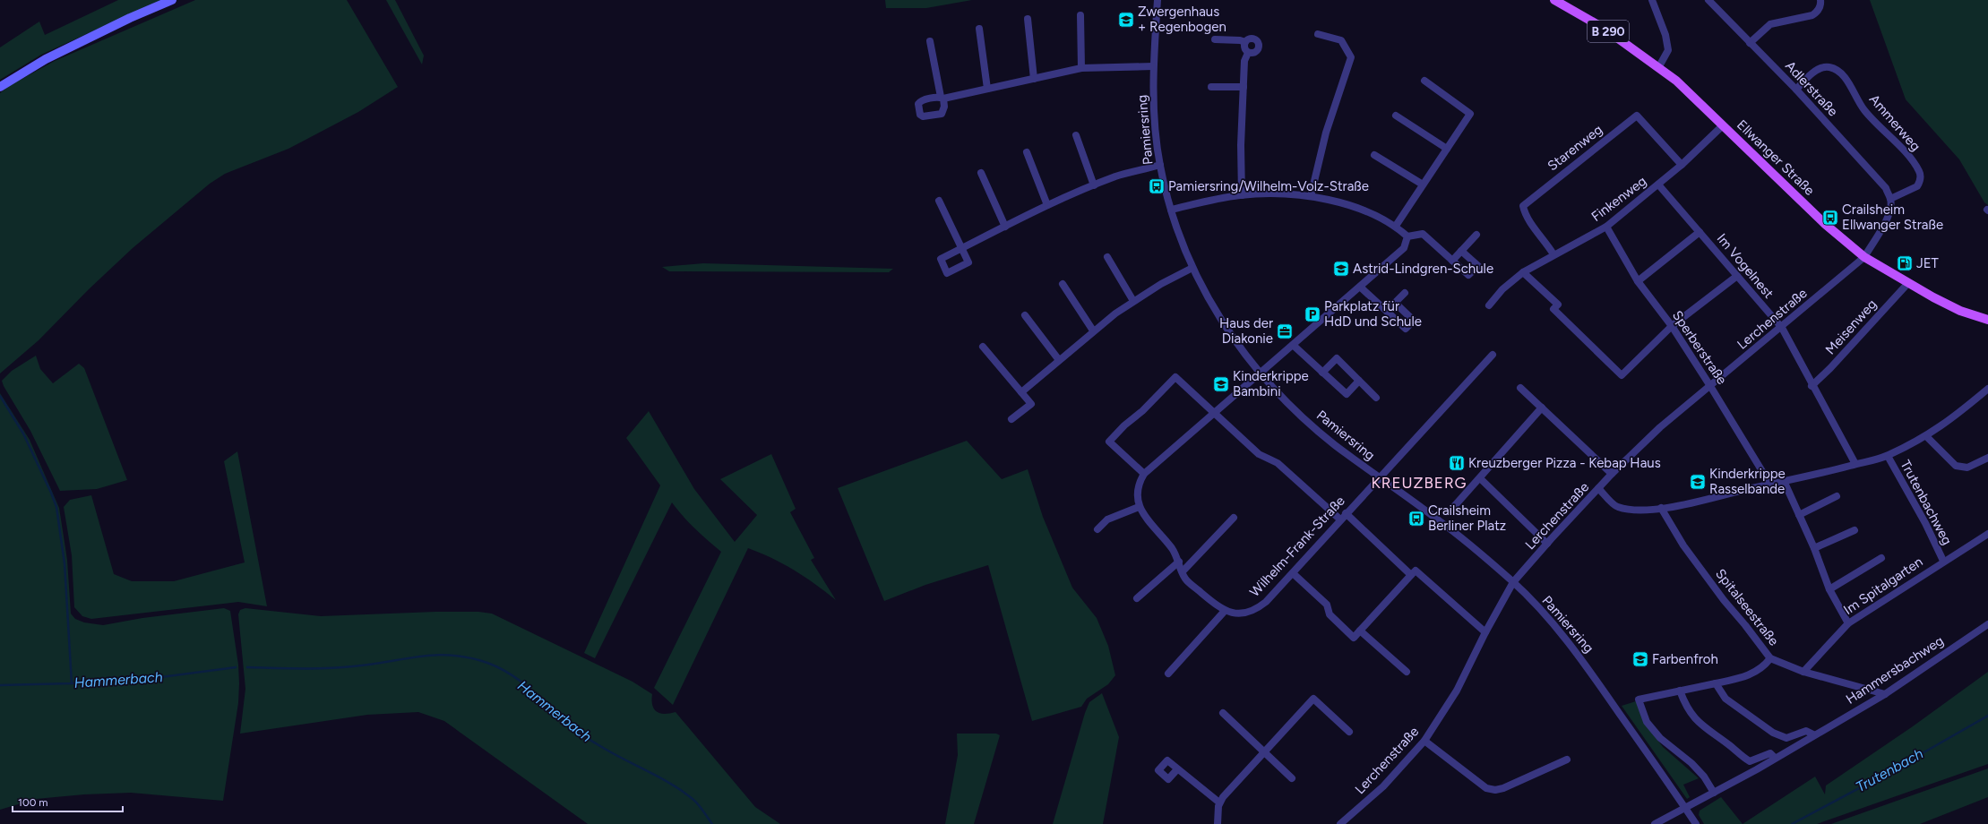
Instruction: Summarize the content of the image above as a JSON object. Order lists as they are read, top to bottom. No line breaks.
{"streets":{"main road":["B 290","Ellwanger Straße"],"street":["Adlerstraße","Ammerweg","Pamiersring","Starenweg","Finkenweg","Im Vogelnest","Lerchenstraße","Meisenweg","Sperberstraße","Trutenbachweg","Wilhelm-Frank-Straße","Im Spitalgarten","Spitalseestraße","Hammersbachweg"]},"crossings":[["Adlerstraße","Ammerweg"],["Adlerstraße","Lerchenstraße"],["Ammerweg","Lerchenstraße"],["Pamiersring","Lerchenstraße"],["Pamiersring","Wilhelm-Frank-Straße"],["Pamiersring","Hammersbachweg"],["Starenweg","Finkenweg"],["Ellwanger Straße","Finkenweg"],["Ellwanger Straße","Lerchenstraße"],["Ellwanger Straße","Meisenweg"],["Finkenweg","Im Vogelnest"],["Finkenweg","Sperberstraße"],["Im Vogelnest","Lerchenstraße"],["Im Vogelnest","Meisenweg"],["Lerchenstraße","Sperberstraße"],["Trutenbachweg","Im Spitalgarten"],["Im Spitalgarten","Spitalseestraße"],["Spitalseestraße","Hammersbachweg"]],"districts":["KREUZBERG"],"water":["Hammerbach","Trutenbach"],"places":{"school or university":["Zwergenhaus + Regenbogen","Astrid-Lindgren-Schule","Kinderkrippe Bambini","Kinderkrippe Rasselbande","Farbenfroh"],"bus stop":["Pamiersring/Wilhelm-Volz-Straße","Crailsheim Ellwanger Straße","Crailsheim Berliner Platz"],"fuel station":["JET"],"parking":["Parkplatz für HdD und Schule"],"office":["Haus der Diakonie"],"restaurant":["Kreuzberger Pizza - Kebap Haus"]},"scale_bar":"100 m"}
